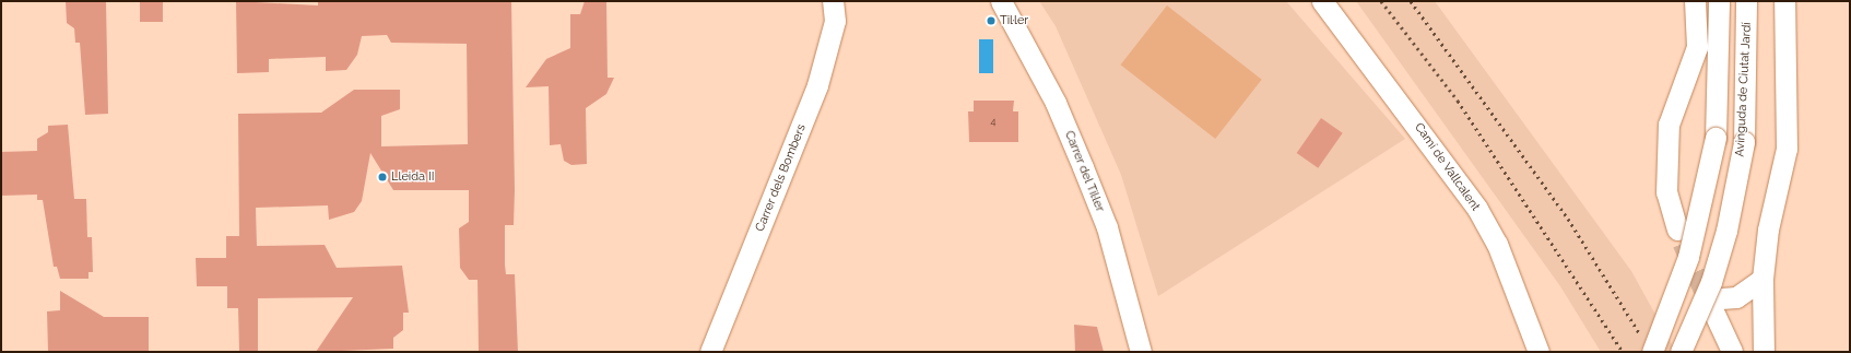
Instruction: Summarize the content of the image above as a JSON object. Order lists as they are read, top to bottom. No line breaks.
{"streets":{"street":["Avinguda de Ciutat Jardí","Camí de Vallcalent","Carrer del Til·ler","Carrer dels Bombers"]},"places":["Til·ler","Lleida II"],"house_numbers":["4"]}
